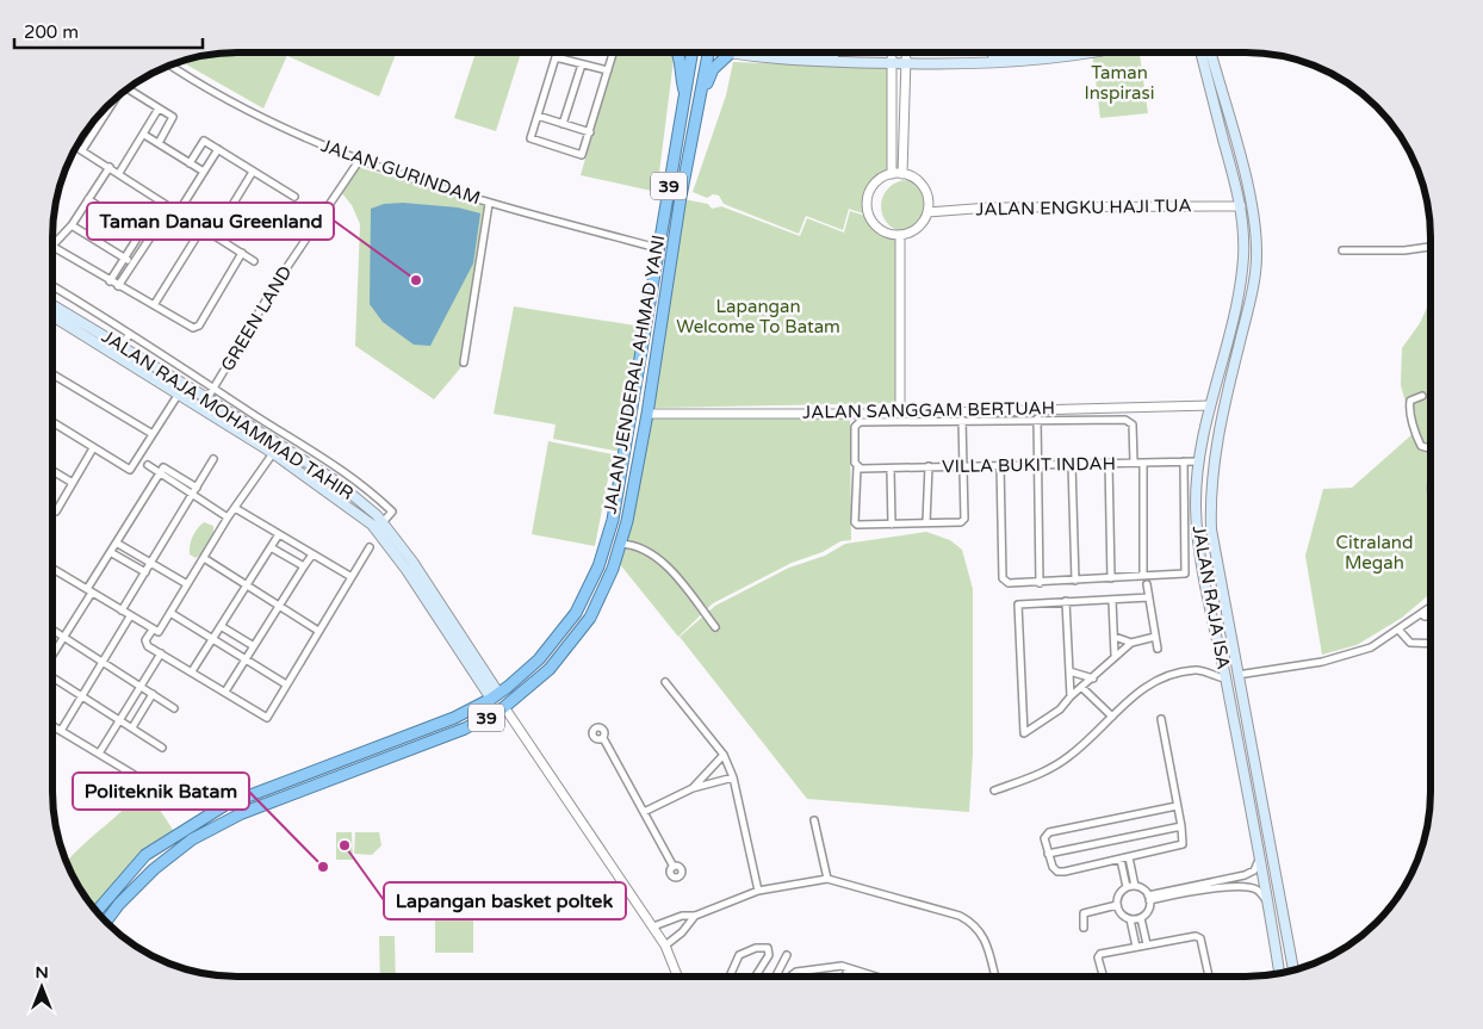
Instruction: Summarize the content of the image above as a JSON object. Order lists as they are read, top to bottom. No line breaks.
{"streets":{"highway":["39","JALAN JENDERAL AHMAD YANI"],"main road":["JALAN RAJA MOHAMMAD TAHIR","JALAN RAJA ISA"],"street":["JALAN GURINDAM","JALAN ENGKU HAJI TUA","GREEN LAND","JALAN SANGGAM BERTUAH","VILLA BUKIT INDAH"]},"crossings":[["JALAN GURINDAM","GREEN LAND"],["JALAN GURINDAM","JALAN JENDERAL AHMAD YANI"],["JALAN ENGKU HAJI TUA","JALAN RAJA ISA"],["GREEN LAND","JALAN RAJA MOHAMMAD TAHIR"],["JALAN JENDERAL AHMAD YANI","JALAN SANGGAM BERTUAH"],["JALAN JENDERAL AHMAD YANI","JALAN RAJA MOHAMMAD TAHIR"],["JALAN SANGGAM BERTUAH","JALAN RAJA ISA"],["VILLA BUKIT INDAH","JALAN RAJA ISA"]],"parks":["Taman Inspirasi","Lapangan Welcome To Batam","Citraland Megah"],"places":["Taman Danau Greenland","Lapangan basket poltek","Politeknik Batam"],"scale_bar":"200 m","north":"top"}
